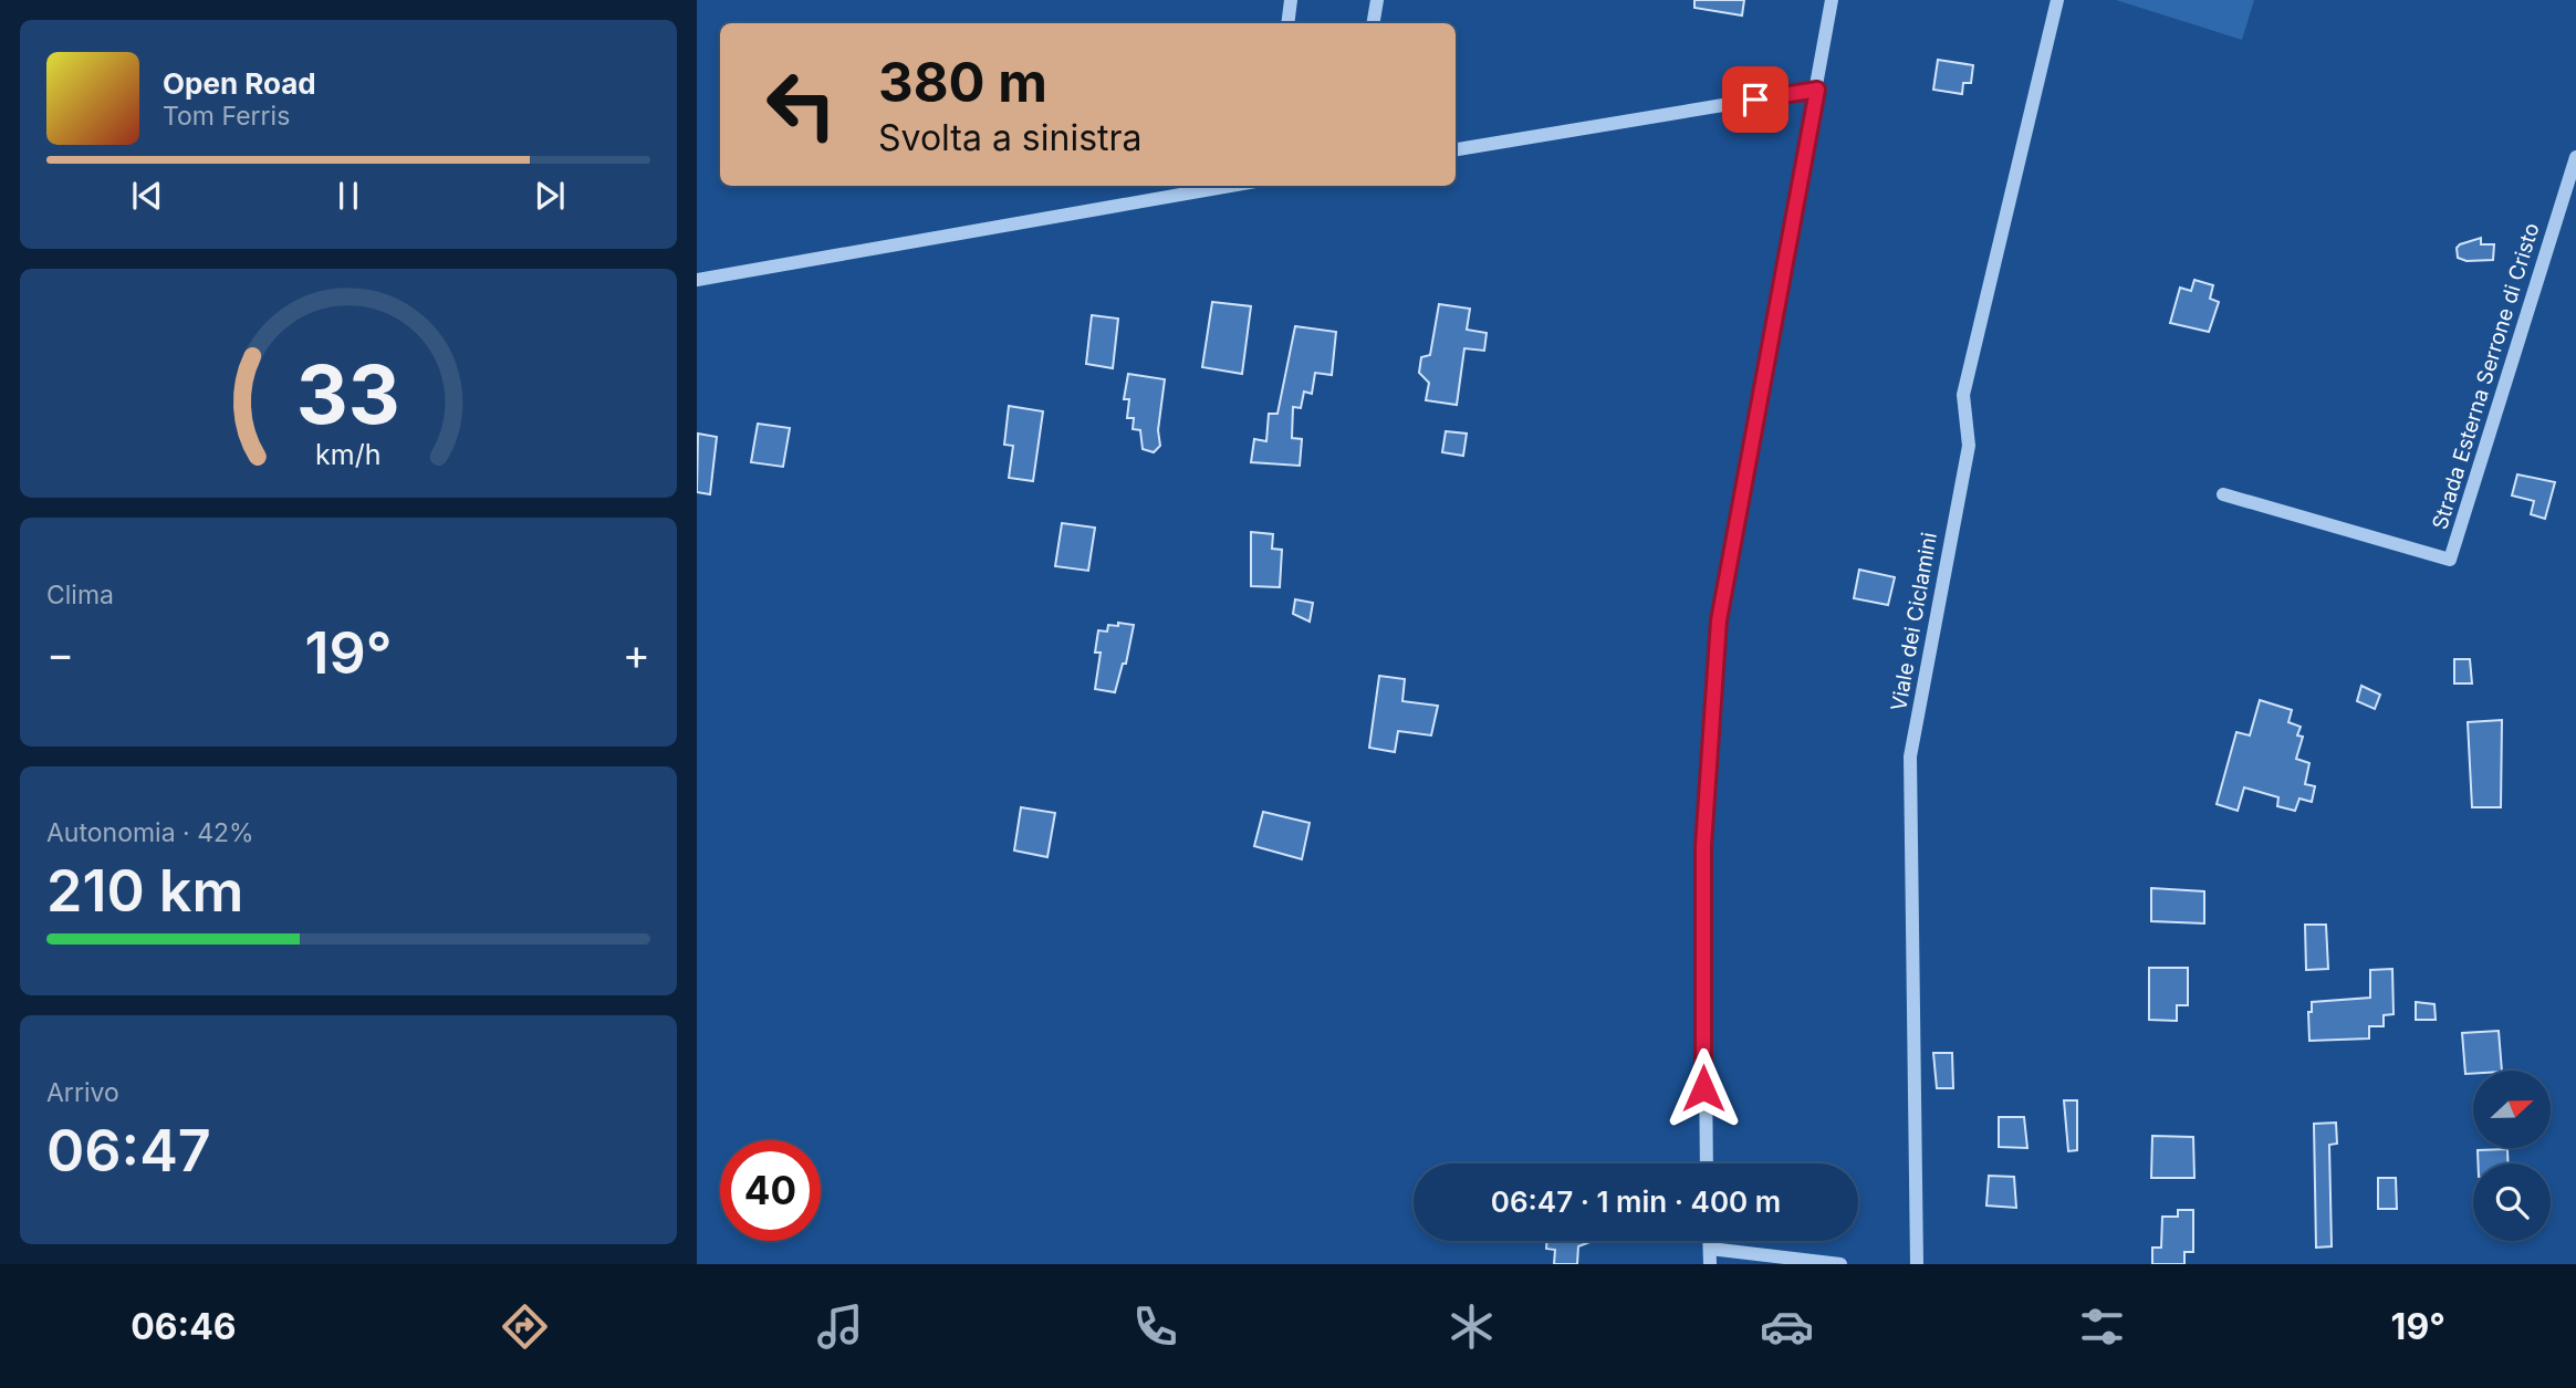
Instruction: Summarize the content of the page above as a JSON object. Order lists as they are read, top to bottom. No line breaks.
{"streets":{"street":["Strada Esterna Serrone di Cristo","Viale dei Ciclamini"]},"north":"right","page":{"turn":["380 m","Svolta a sinistra"],"song":["Open Road","Tom Ferris"],"tile":["Clima",["Autonomia · 42%","210 km"],["Arrivo","06:47"]],"heat":["−","19°","+"],"limit":"40","trip":"06:47 · 1 min · 400 m","tabs":["06:46","19°"],"gauge":["33","km/h"]}}
